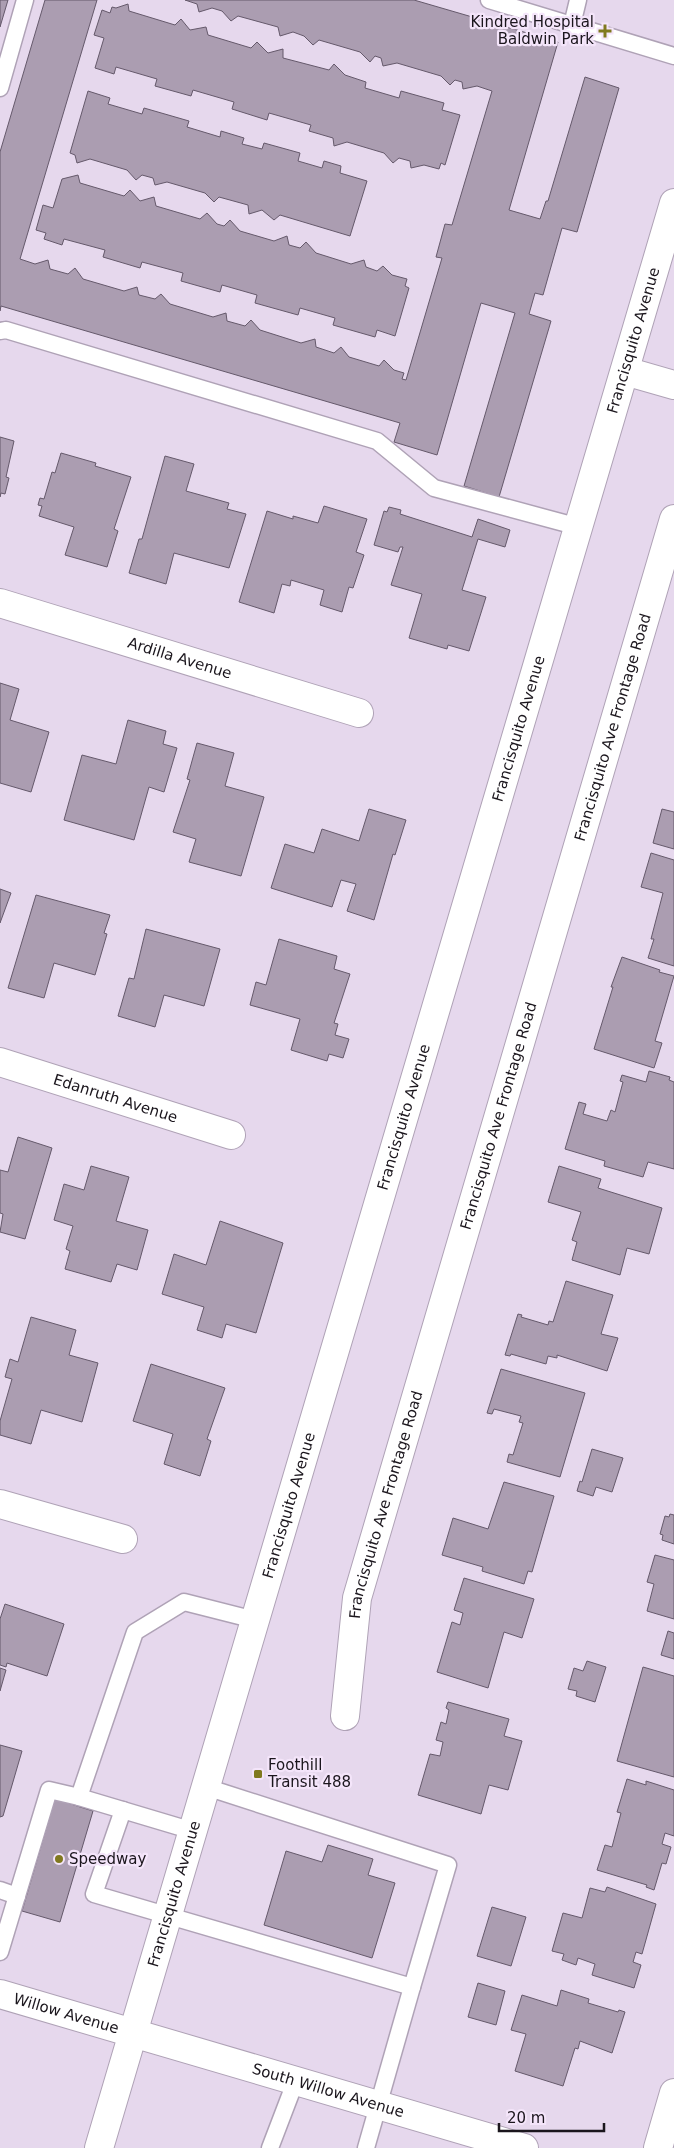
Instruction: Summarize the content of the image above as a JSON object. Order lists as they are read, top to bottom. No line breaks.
{"streets":{"street":["Francisquito Avenue","Ardilla Avenue","Francisquito Ave Frontage Road","Edanruth Avenue","Willow Avenue","South Willow Avenue"]},"crossings":[["Francisquito Avenue","Willow Avenue"],["Francisquito Avenue","South Willow Avenue"],["Willow Avenue","South Willow Avenue"]],"places":{"health":["Kindred Hospital Baldwin Park"],"transit":["Foothill Transit 488"],"other":["Speedway"]},"scale_bar":"20 m"}
